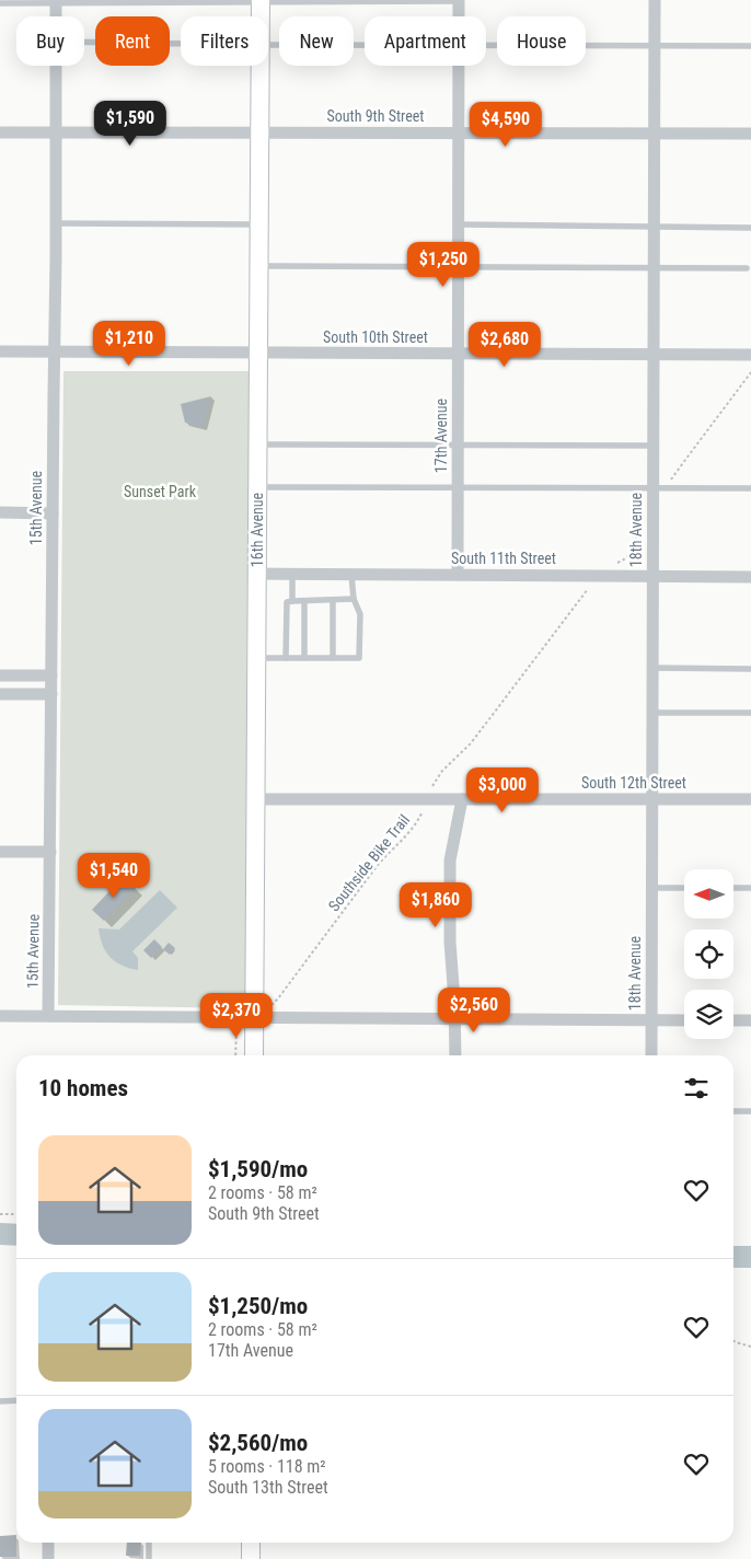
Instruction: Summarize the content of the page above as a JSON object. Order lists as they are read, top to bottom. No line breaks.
{"streets":{"street":["South 9th Street","South 10th Street","17th Avenue","15th Avenue","16th Avenue","18th Avenue","South 11th Street","South 12th Street"],"path":["Southside Bike Trail"]},"crossings":[["South 9th Street","17th Avenue"],["South 9th Street","15th Avenue"],["South 9th Street","16th Avenue"],["South 9th Street","18th Avenue"],["South 10th Street","17th Avenue"],["South 10th Street","15th Avenue"],["South 10th Street","16th Avenue"],["South 10th Street","18th Avenue"],["17th Avenue","South 11th Street"],["16th Avenue","South 11th Street"],["16th Avenue","South 12th Street"],["18th Avenue","South 11th Street"],["18th Avenue","South 12th Street"],["South 11th Street","Southside Bike Trail"],["South 12th Street","Southside Bike Trail"]],"parks":["Sunset Park"],"north":"left","page":{"chip":["Buy","Rent","Filters","New","Apartment","House"],"price":["$1,590","$4,590","$1,250","$1,210","$2,680","$3,000","$1,540","$1,860","$2,560","$2,370"],"heading":"10 homes","list":[{"name":"$1,590/mo","note":"2 rooms · 58 m² · South 9th Street"},{"name":"$1,250/mo","note":"2 rooms · 58 m² · 17th Avenue"},{"name":"$2,560/mo","note":"5 rooms · 118 m² · South 13th Street"}]}}
